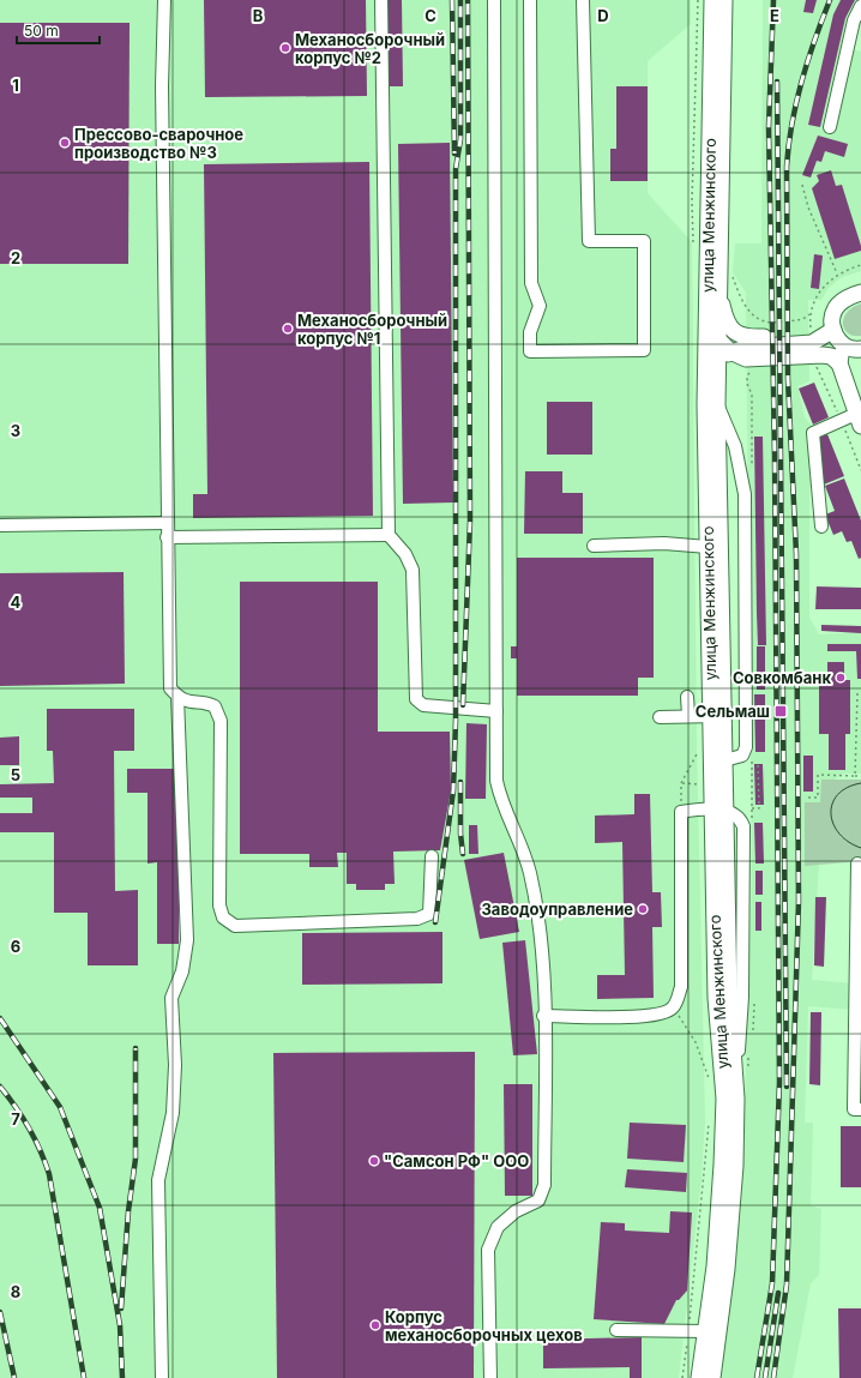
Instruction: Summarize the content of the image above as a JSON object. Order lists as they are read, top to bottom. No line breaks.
{"streets":{"main road":["улица Менжинского"]},"places":{"other":["Механосборочный корпус №2","Прессово-сварочное производство №3","Механосборочный корпус №1","Совкомбанк","Заводоуправление","\"Самсон РФ\" ООО","Корпус механосборочных цехов"],"transit":["Сельмаш"]},"scale_bar":"50 m","grid":{"columns":["B","C","D","E"],"rows":["1","2","3","4","5","6","7","8"]}}
